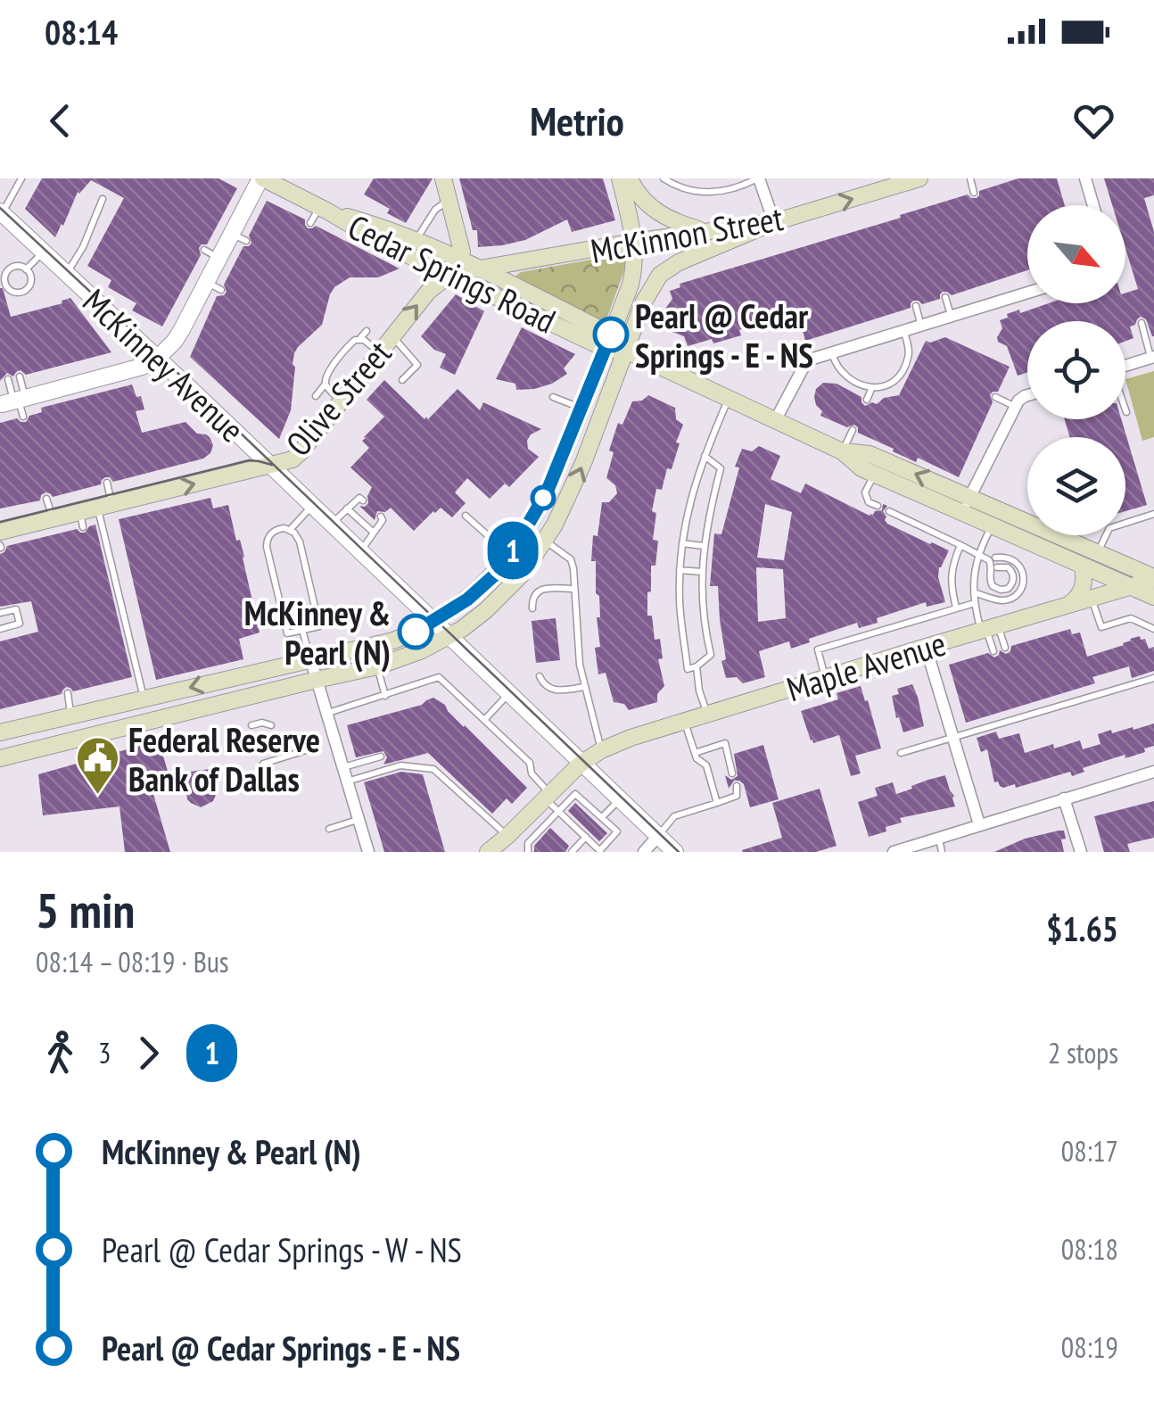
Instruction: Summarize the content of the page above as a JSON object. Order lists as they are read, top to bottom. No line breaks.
{"streets":{"main road":["McKinnon Street","Cedar Springs Road","Olive Street","Maple Avenue"],"street":["McKinney Avenue"]},"crossings":[["McKinnon Street","Cedar Springs Road"],["McKinnon Street","Olive Street"],["Cedar Springs Road","Olive Street"],["Cedar Springs Road","Maple Avenue"],["McKinney Avenue","Olive Street"],["McKinney Avenue","Maple Avenue"]],"one_way":["Olive Street"],"places":{"other":["Pearl @ Cedar Springs - E - NS","McKinney & Pearl (N)"],"public building":["Federal Reserve Bank of Dallas"]},"lines":["bus line 1"],"north":"bottom right","page":{"status":"08:14","header":"Metrio","on_map":"1","heading":["5 min","08:14 – 08:19 · Bus","$1.65"],"legs":["3","1","2 stops"],"list":[{"name":"McKinney & Pearl (N)","value":"08:17"},{"name":"Pearl @ Cedar Springs - W - NS","value":"08:18"},{"name":"Pearl @ Cedar Springs - E - NS","value":"08:19"}]}}
